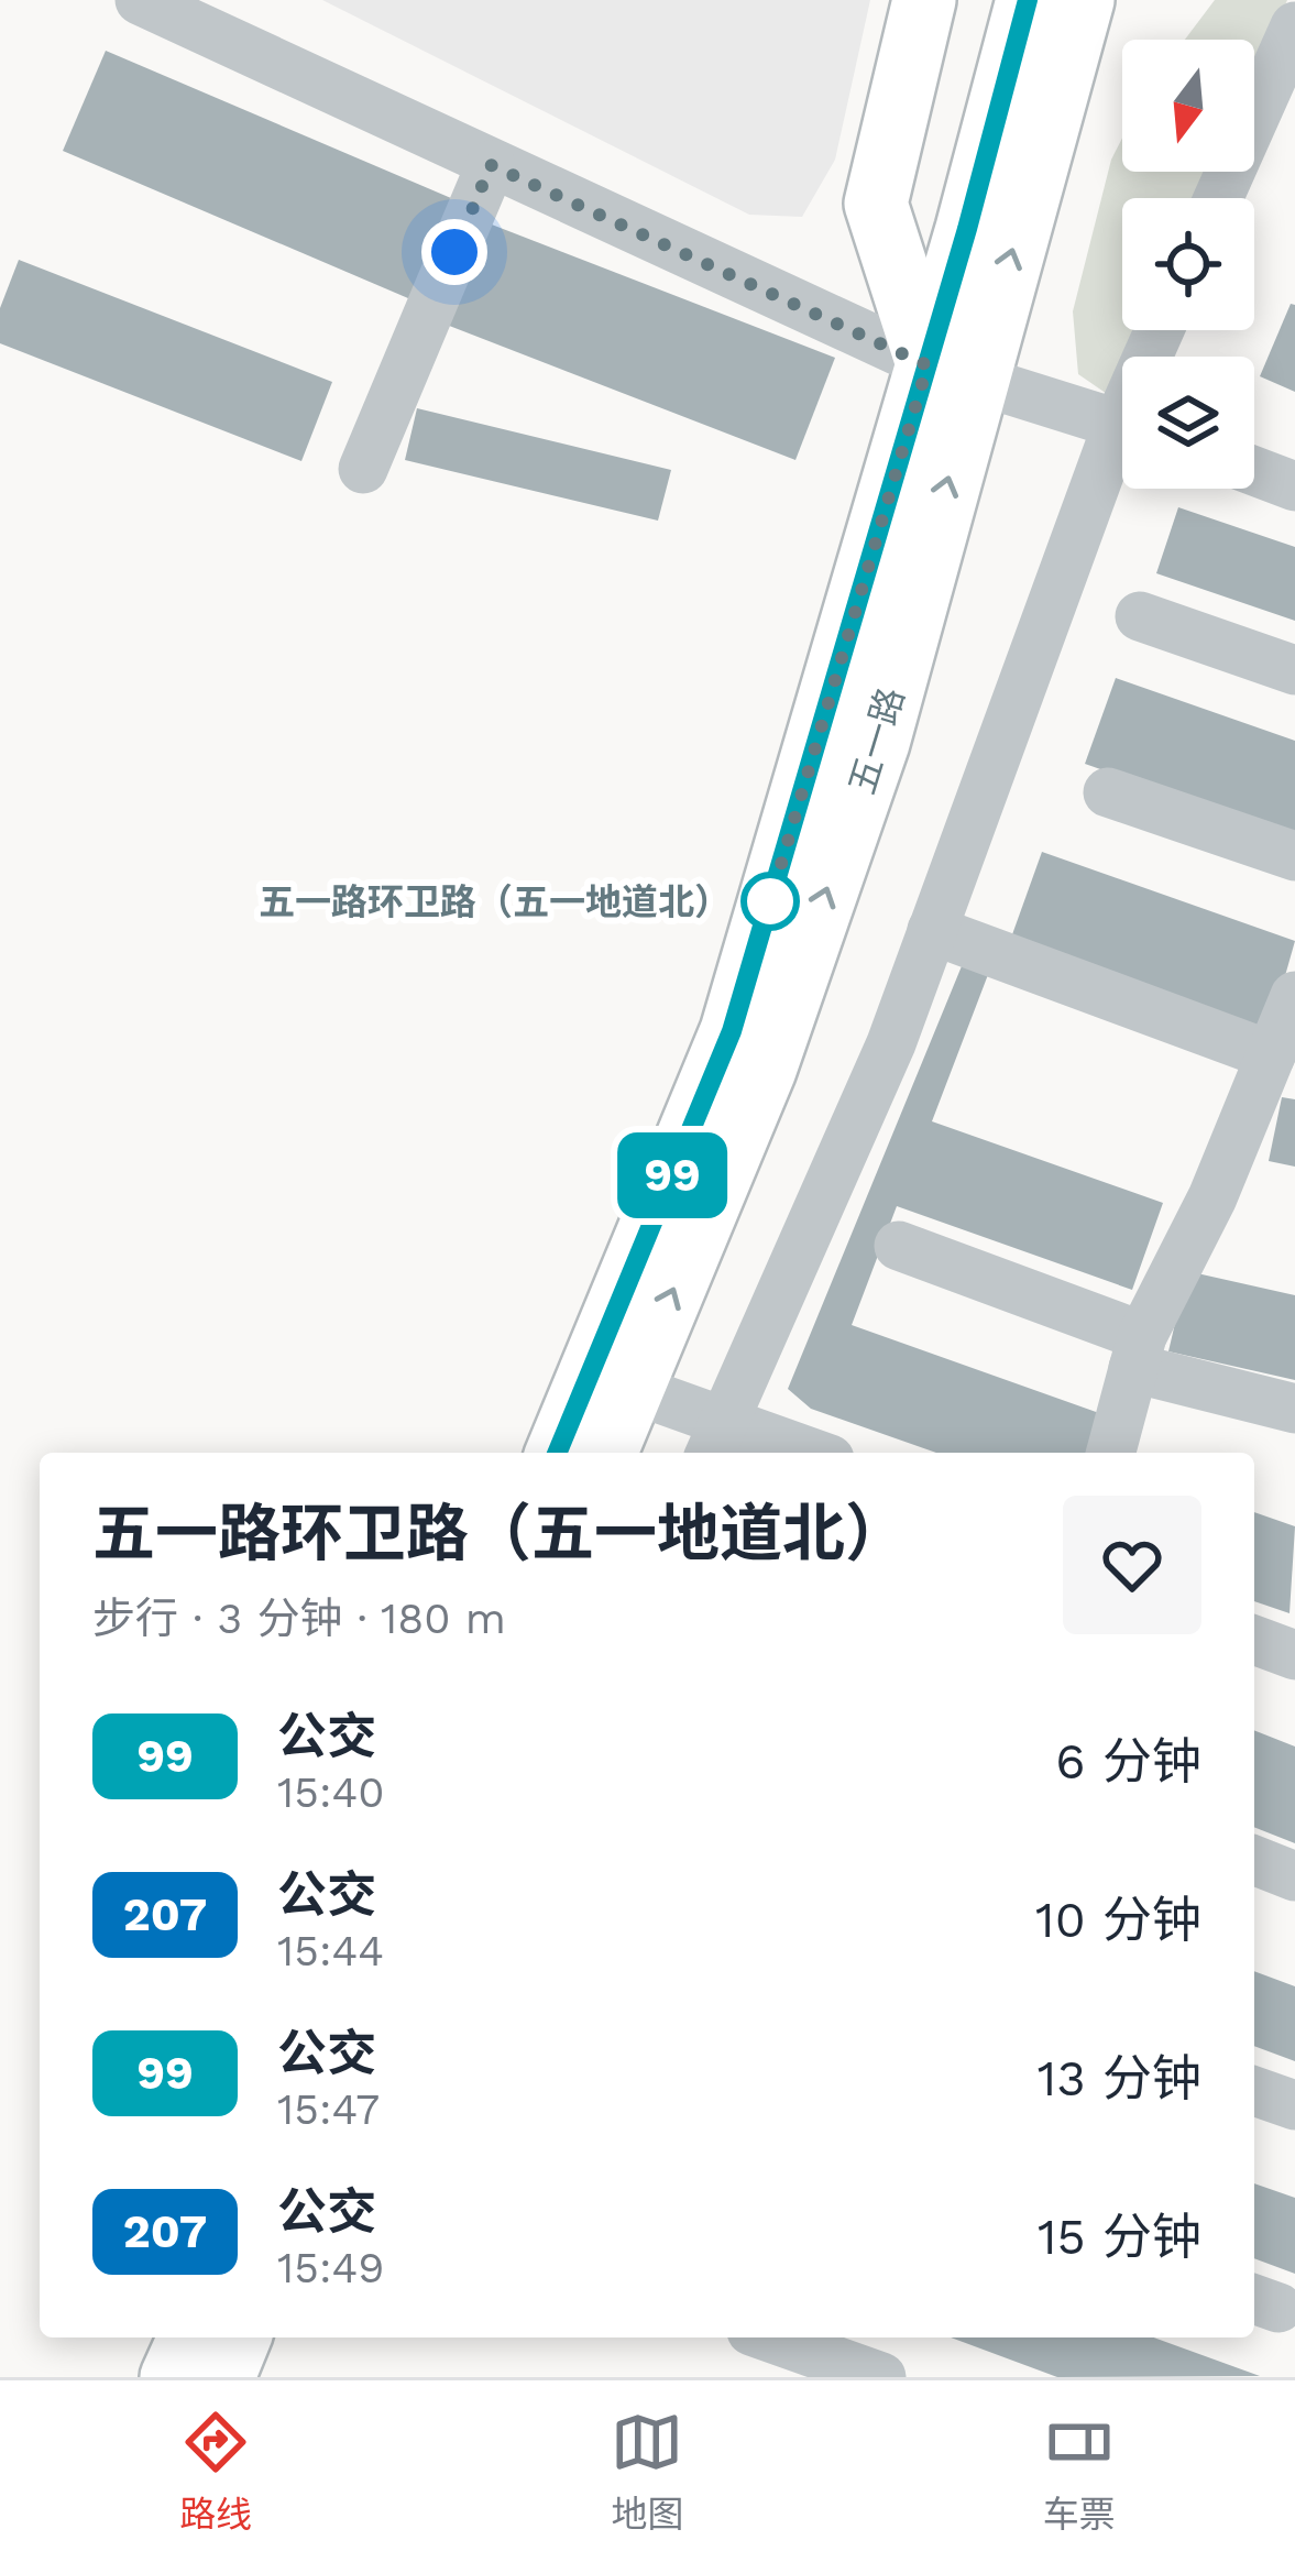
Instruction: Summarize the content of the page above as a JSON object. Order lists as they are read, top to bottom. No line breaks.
{"streets":{"main road":["五一路"]},"places":["五一路环卫路（五一地道北）"],"lines":["bus line 99"],"north":"bottom","page":{"on_map":"99","heading":["五一路环卫路（五一地道北）","步行 · 3 分钟 · 180 m"],"list":[{"mark":"99","name":"公交","note":"15:40","value":"6 分钟"},{"mark":"207","name":"公交","note":"15:44","value":"10 分钟"},{"mark":"99","name":"公交","note":"15:47","value":"13 分钟"},{"mark":"207","name":"公交","note":"15:49","value":"15 分钟"}],"tabs":["路线","地图","车票"]}}
